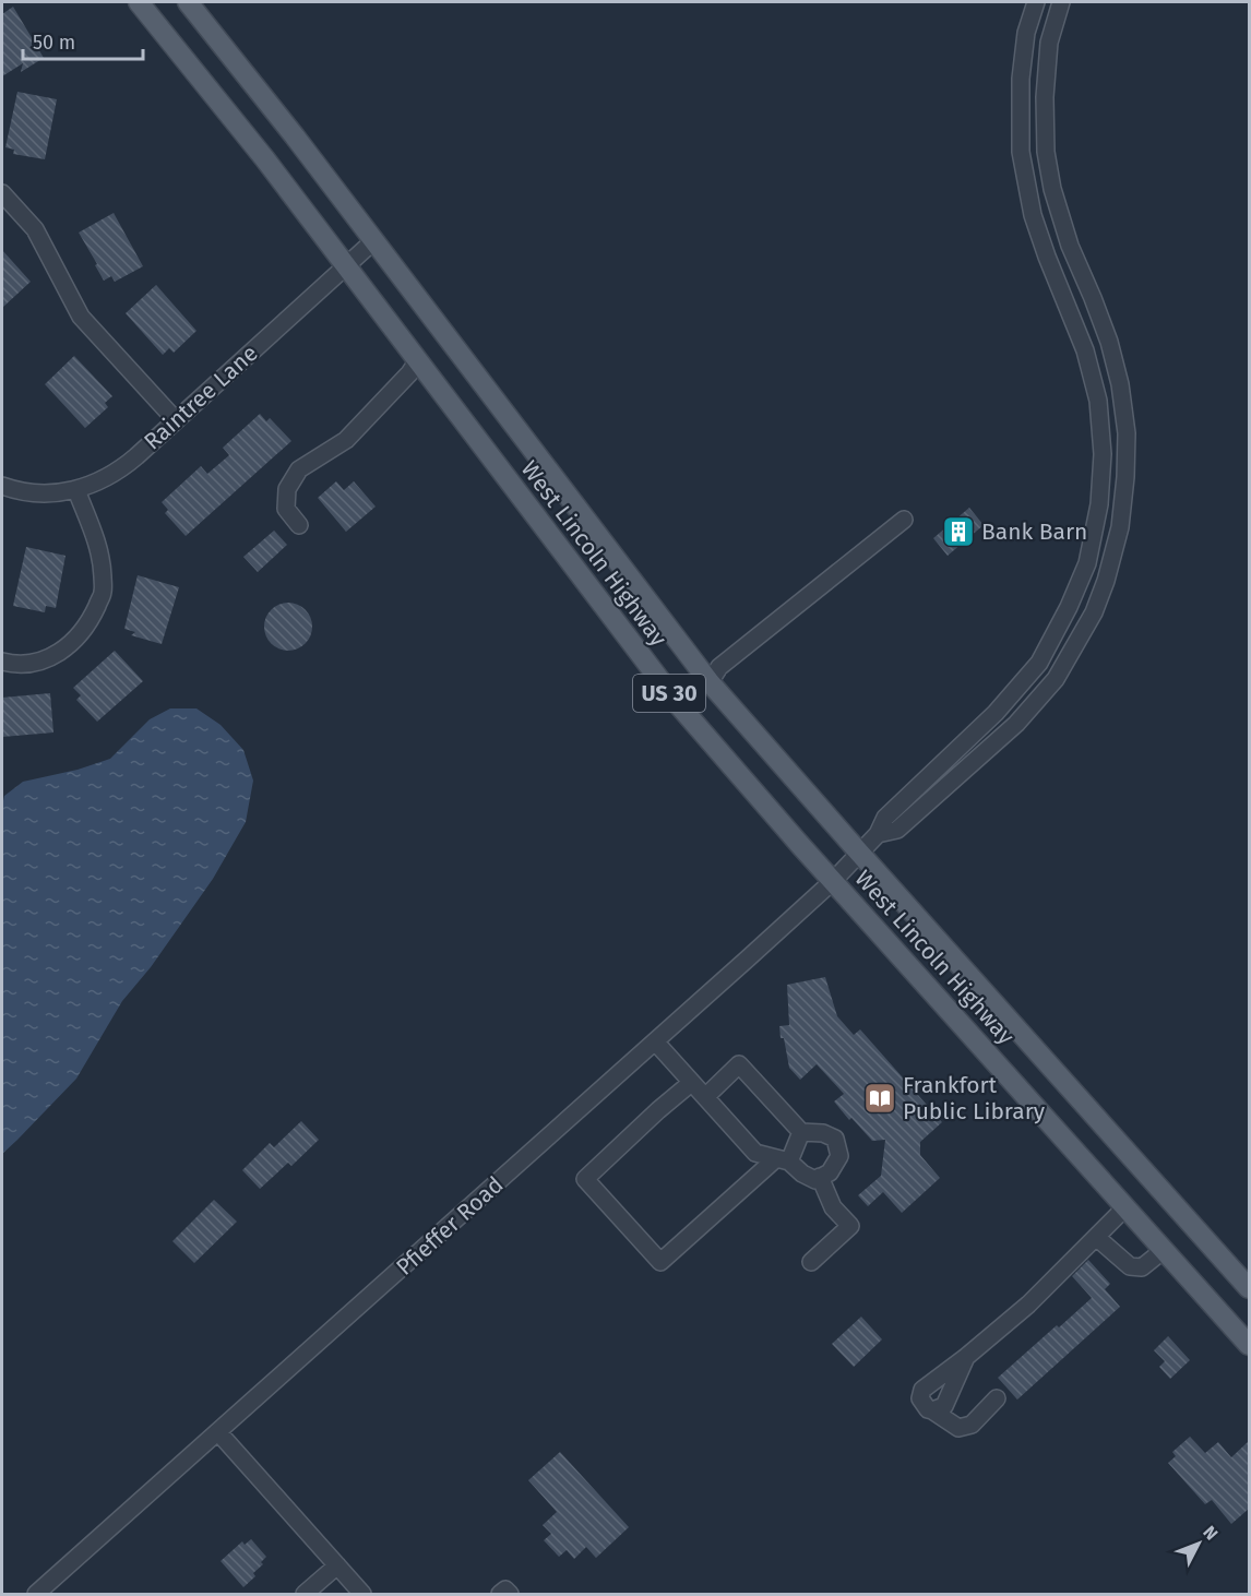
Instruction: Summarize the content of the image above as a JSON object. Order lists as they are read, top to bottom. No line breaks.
{"streets":{"main road":["West Lincoln Highway","US 30"],"street":["Raintree Lane","Pfieffer Road"]},"crossings":[["Raintree Lane","West Lincoln Highway"],["West Lincoln Highway","Pfieffer Road"]],"places":{"building":["Bank Barn"],"library":["Frankfort Public Library"]},"scale_bar":"50 m","north":"top right"}
